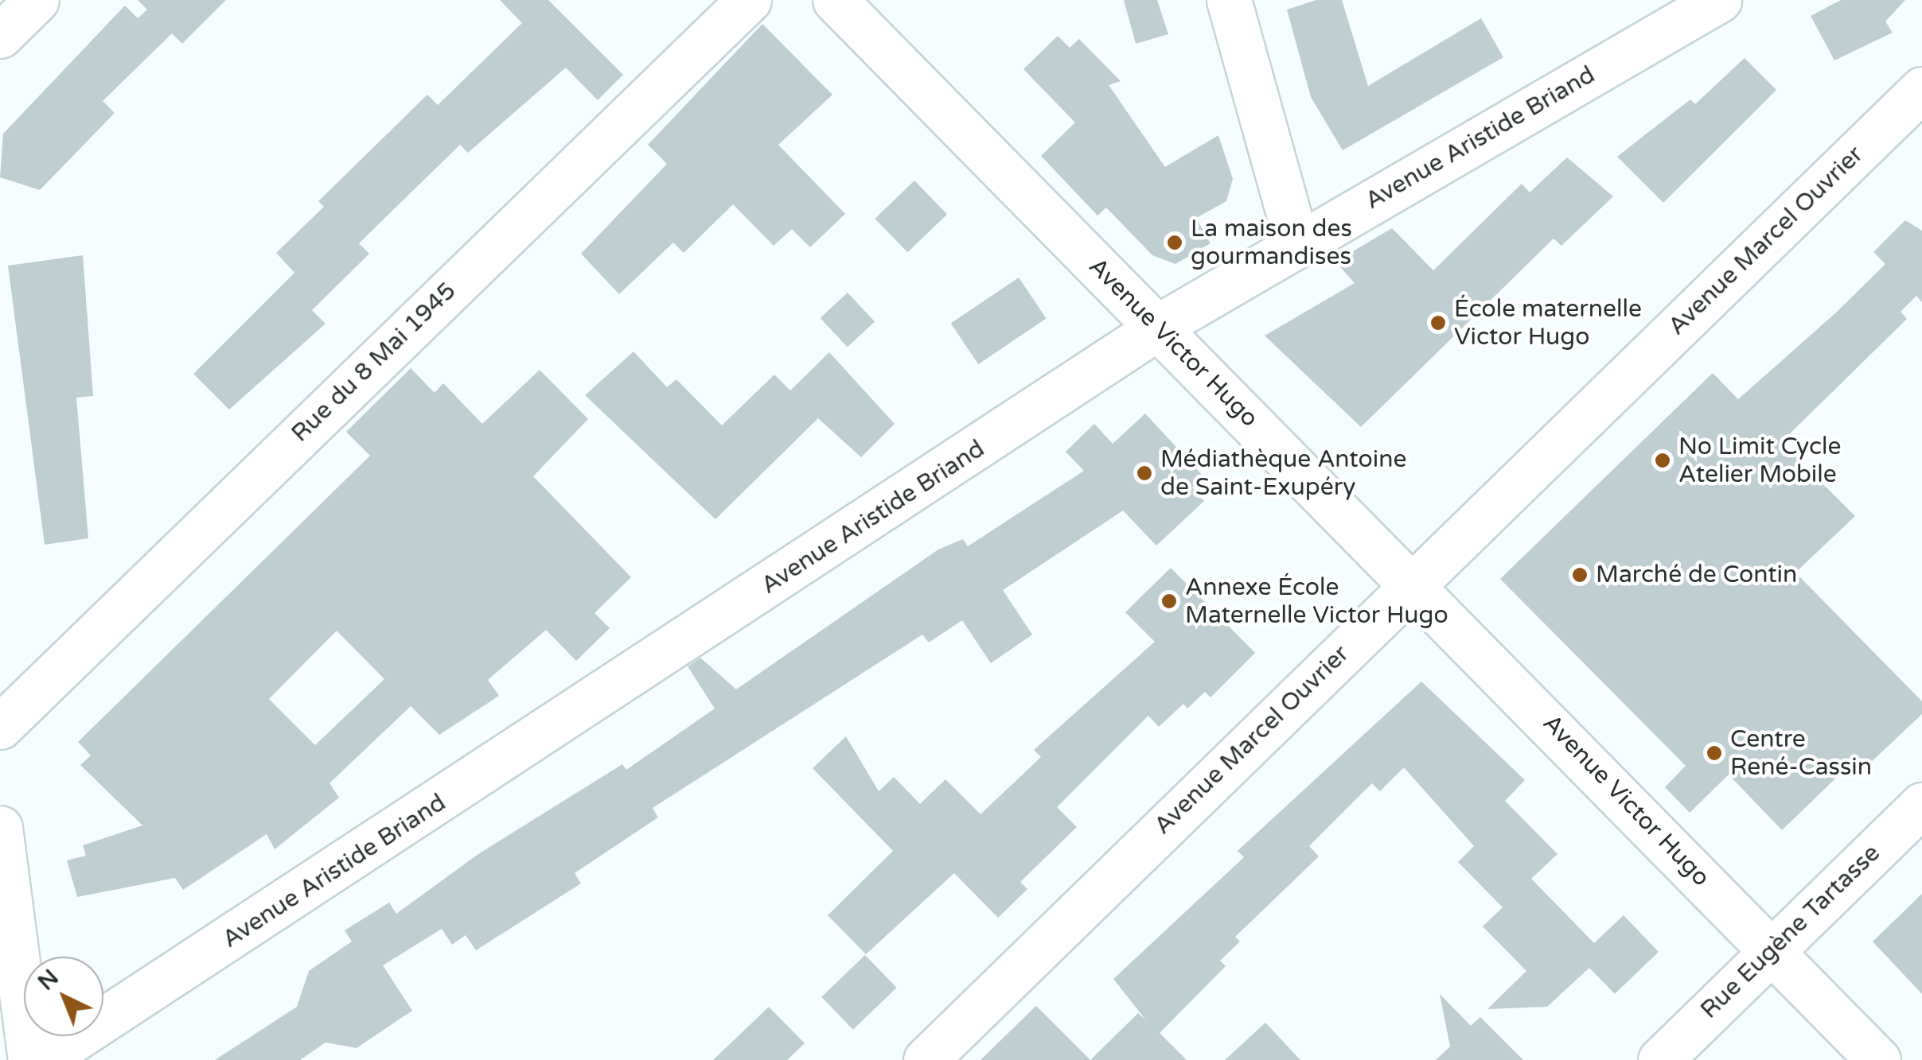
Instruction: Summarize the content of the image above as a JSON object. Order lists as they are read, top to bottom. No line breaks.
{"streets":{"street":["Avenue Aristide Briand","Avenue Marcel Ouvrier","Avenue Victor Hugo","Rue du 8 Mai 1945","Rue Eugène Tartasse"]},"crossings":[["Avenue Aristide Briand","Avenue Victor Hugo"],["Avenue Marcel Ouvrier","Avenue Victor Hugo"],["Avenue Victor Hugo","Rue Eugène Tartasse"]],"places":["La maison des gourmandises","École maternelle Victor Hugo","No Limit Cycle Atelier Mobile","Médiathèque Antoine de Saint-Exupéry","Marché de Contin","Annexe École Maternelle Victor Hugo","Centre René-Cassin"],"north":"top left"}
